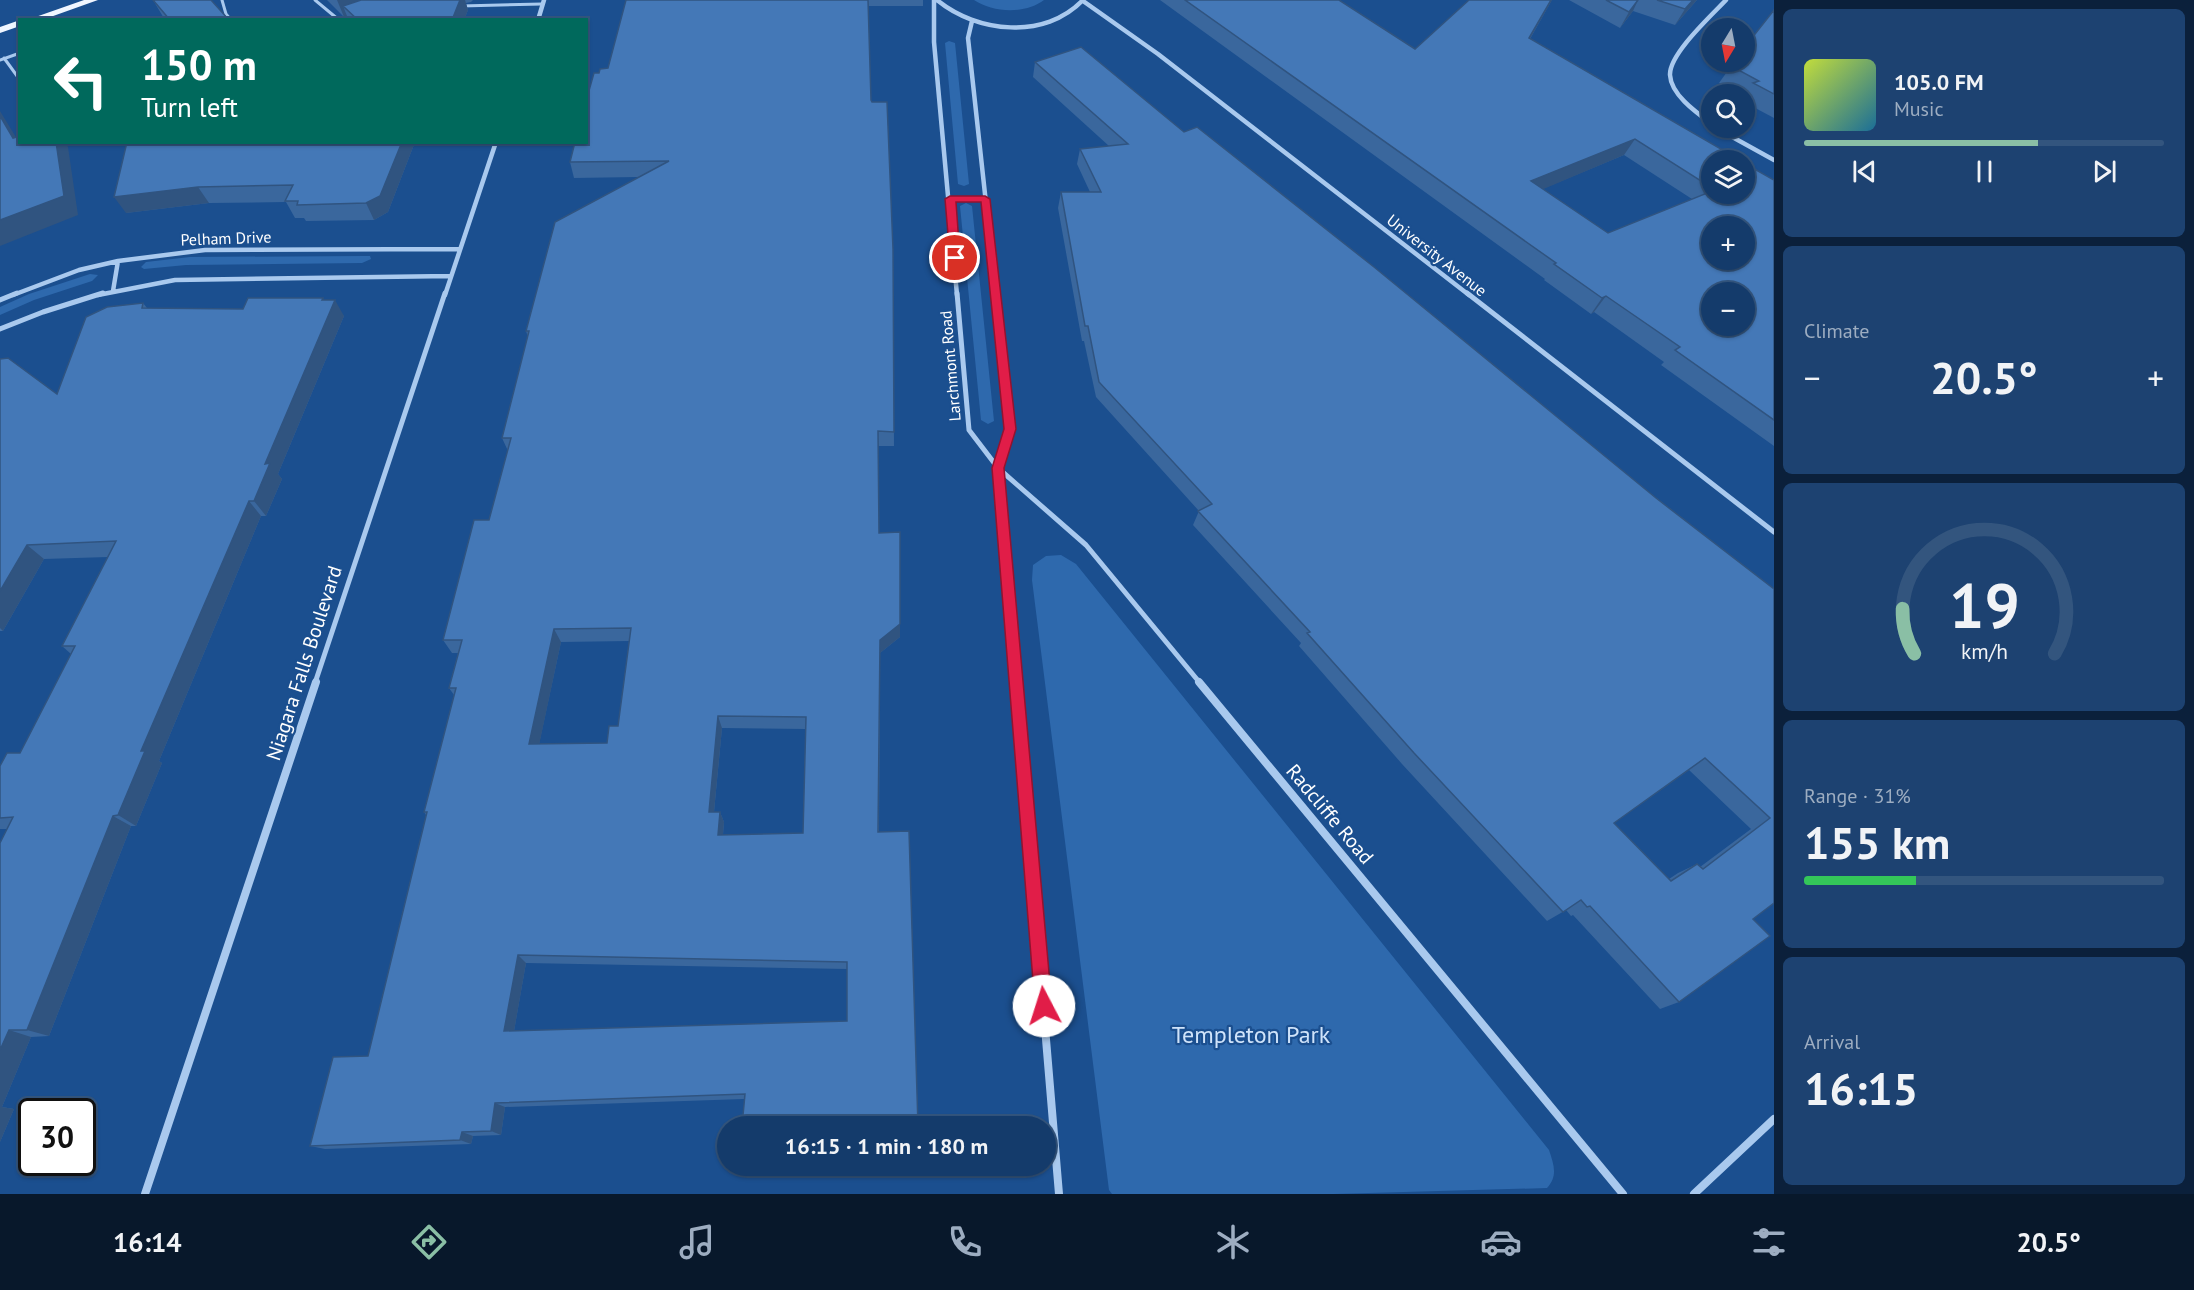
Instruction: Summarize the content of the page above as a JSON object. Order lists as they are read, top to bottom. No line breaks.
{"streets":{"street":["Pelham Drive","University Avenue","Larchmont Road","Niagara Falls Boulevard","Radcliffe Road"]},"crossings":[["Pelham Drive","Niagara Falls Boulevard"],["Larchmont Road","Radcliffe Road"]],"parks":["Templeton Park"],"north":"bottom","page":{"map_buttons":["+","−"],"turn":["150 m","Turn left"],"song":["105.0 FM","Music"],"tile":["Climate",["Range · 31%","155 km"],["Arrival","16:15"]],"heat":["−","20.5°","+"],"limit":"30","trip":"16:15 · 1 min · 180 m","tabs":["16:14","20.5°"],"gauge":["19","km/h"]}}
